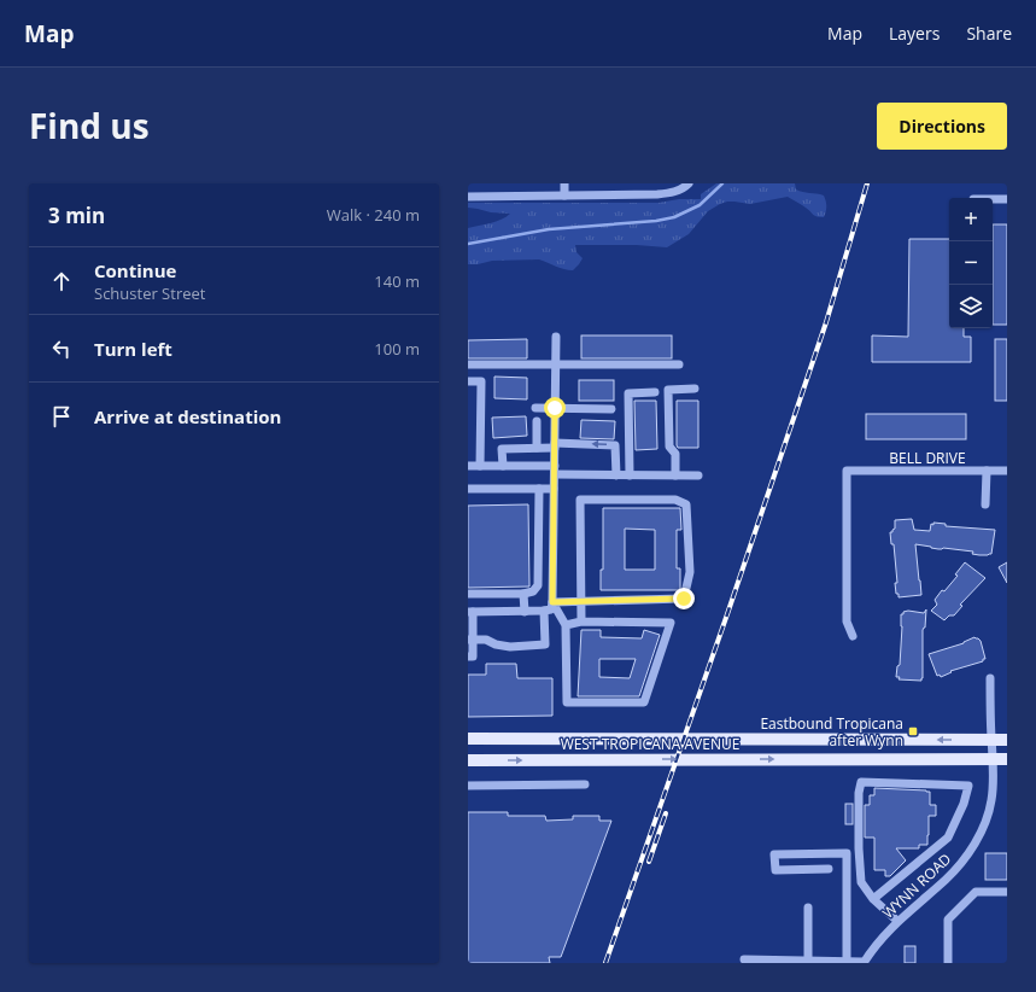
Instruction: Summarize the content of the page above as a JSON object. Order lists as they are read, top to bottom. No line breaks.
{"streets":{"main road":["WEST TROPICANA AVENUE"],"street":["BELL DRIVE","WYNN ROAD"]},"crossings":[["WEST TROPICANA AVENUE","WYNN ROAD"]],"places":{"transit":["Eastbound Tropicana after Wynn"]},"page":{"header":"Map","nav":["Map","Layers","Share"],"title":"Find us","buttons":"Directions","heading":["3 min","Walk · 240 m"],"map_buttons":["+","−"],"list":[["Continue","Schuster Street","140 m"],["Turn left","100 m"],"Arrive at destination"]}}
